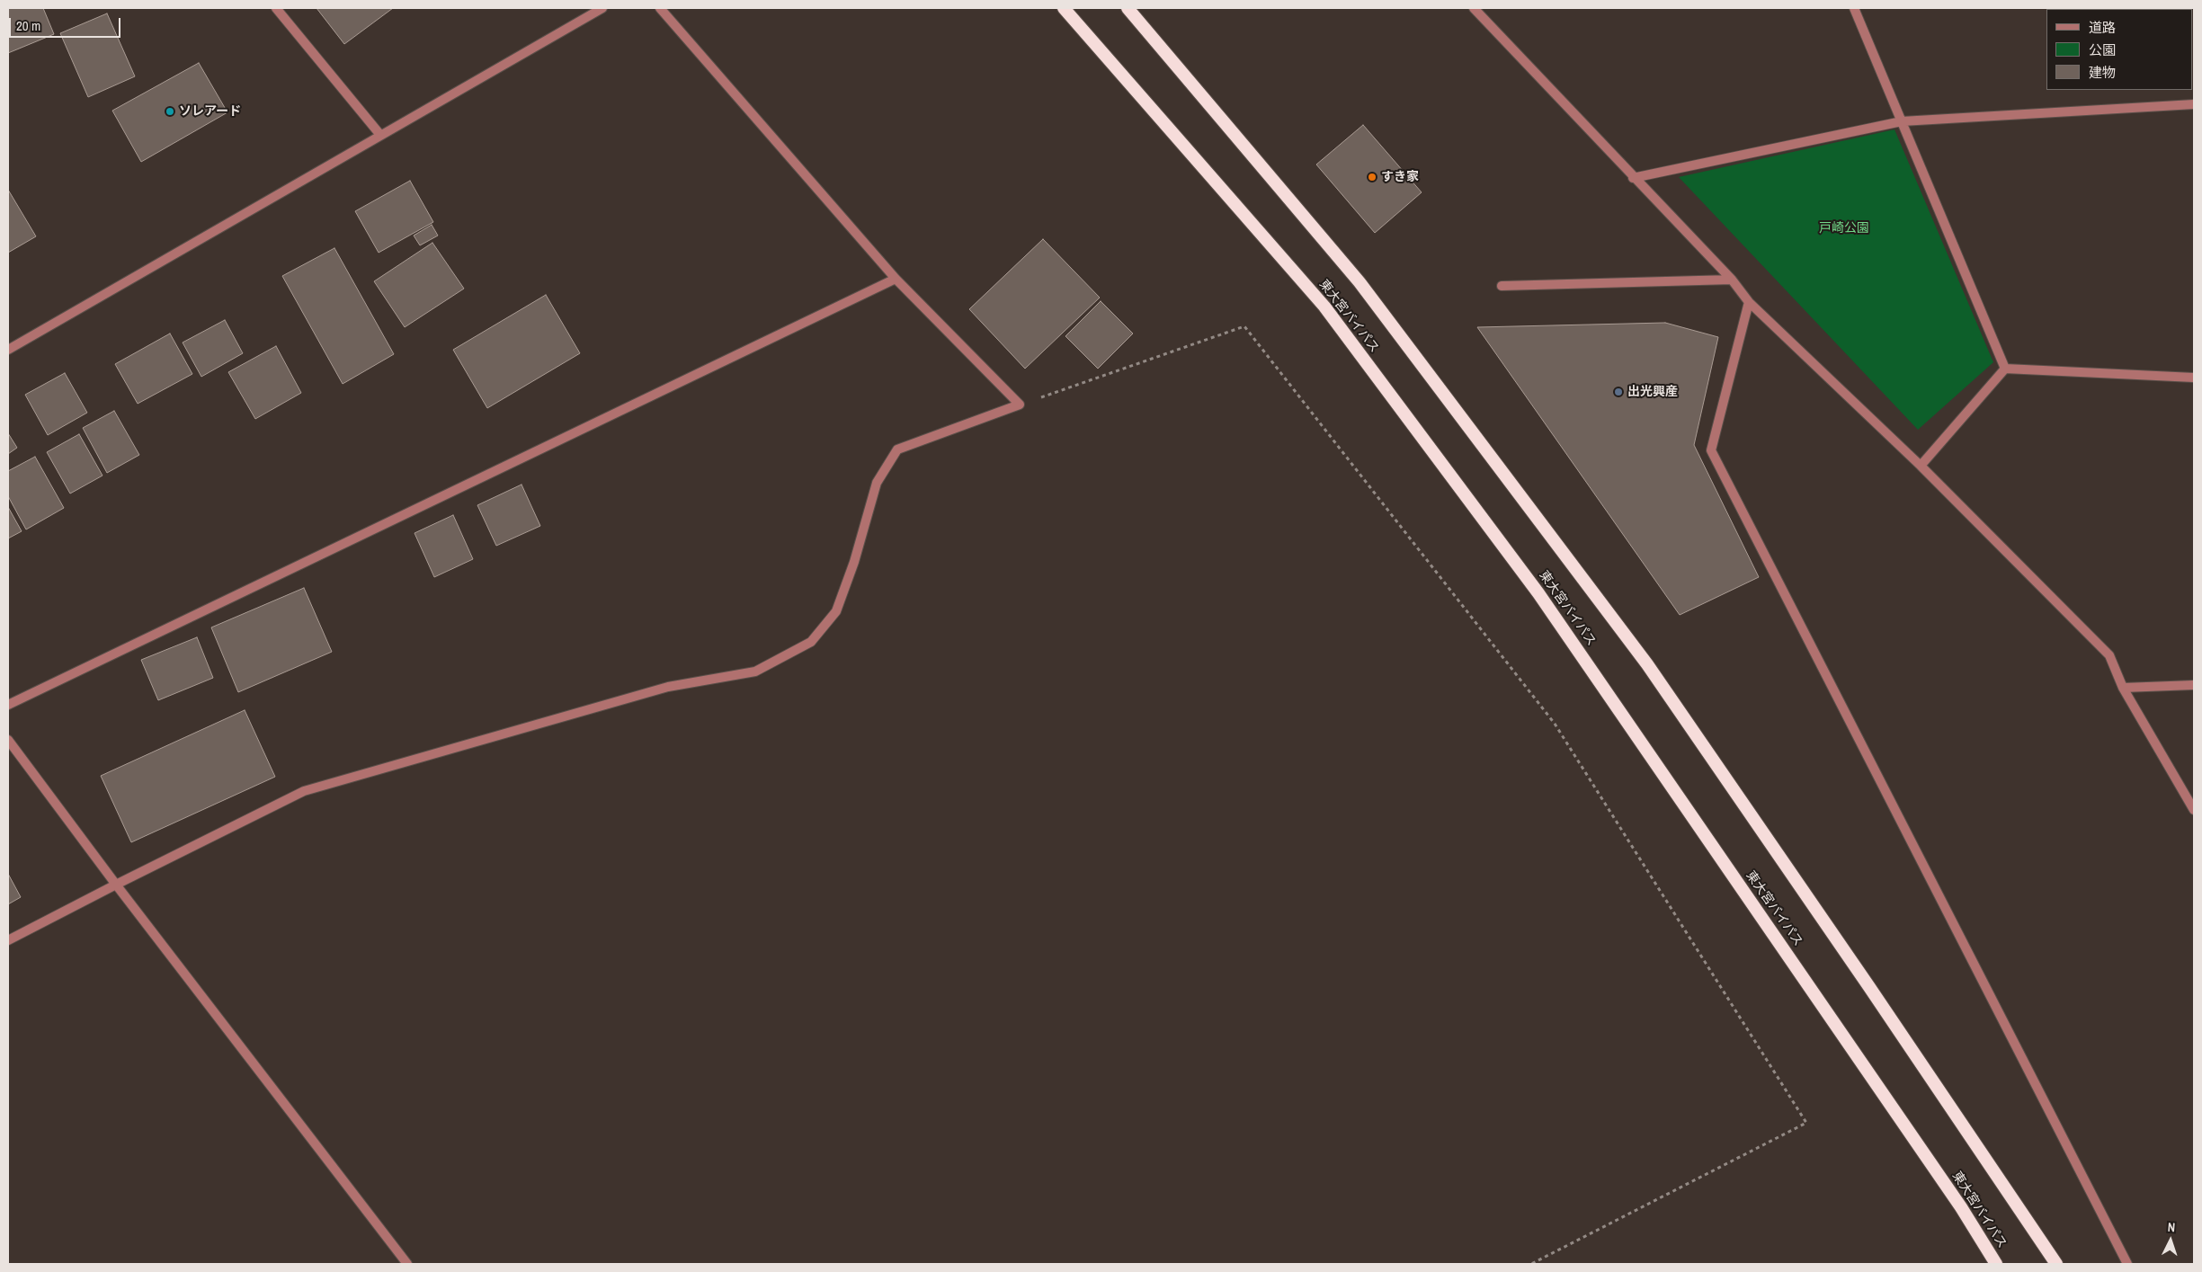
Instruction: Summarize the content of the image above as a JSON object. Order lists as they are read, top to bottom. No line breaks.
{"streets":{"highway":["東大宮バイパス"]},"parks":["戸崎公園"],"places":["ソレアード","すき家","出光興産"],"legend":["道路","公園","建物"],"scale_bar":"20 m","north":"top"}
